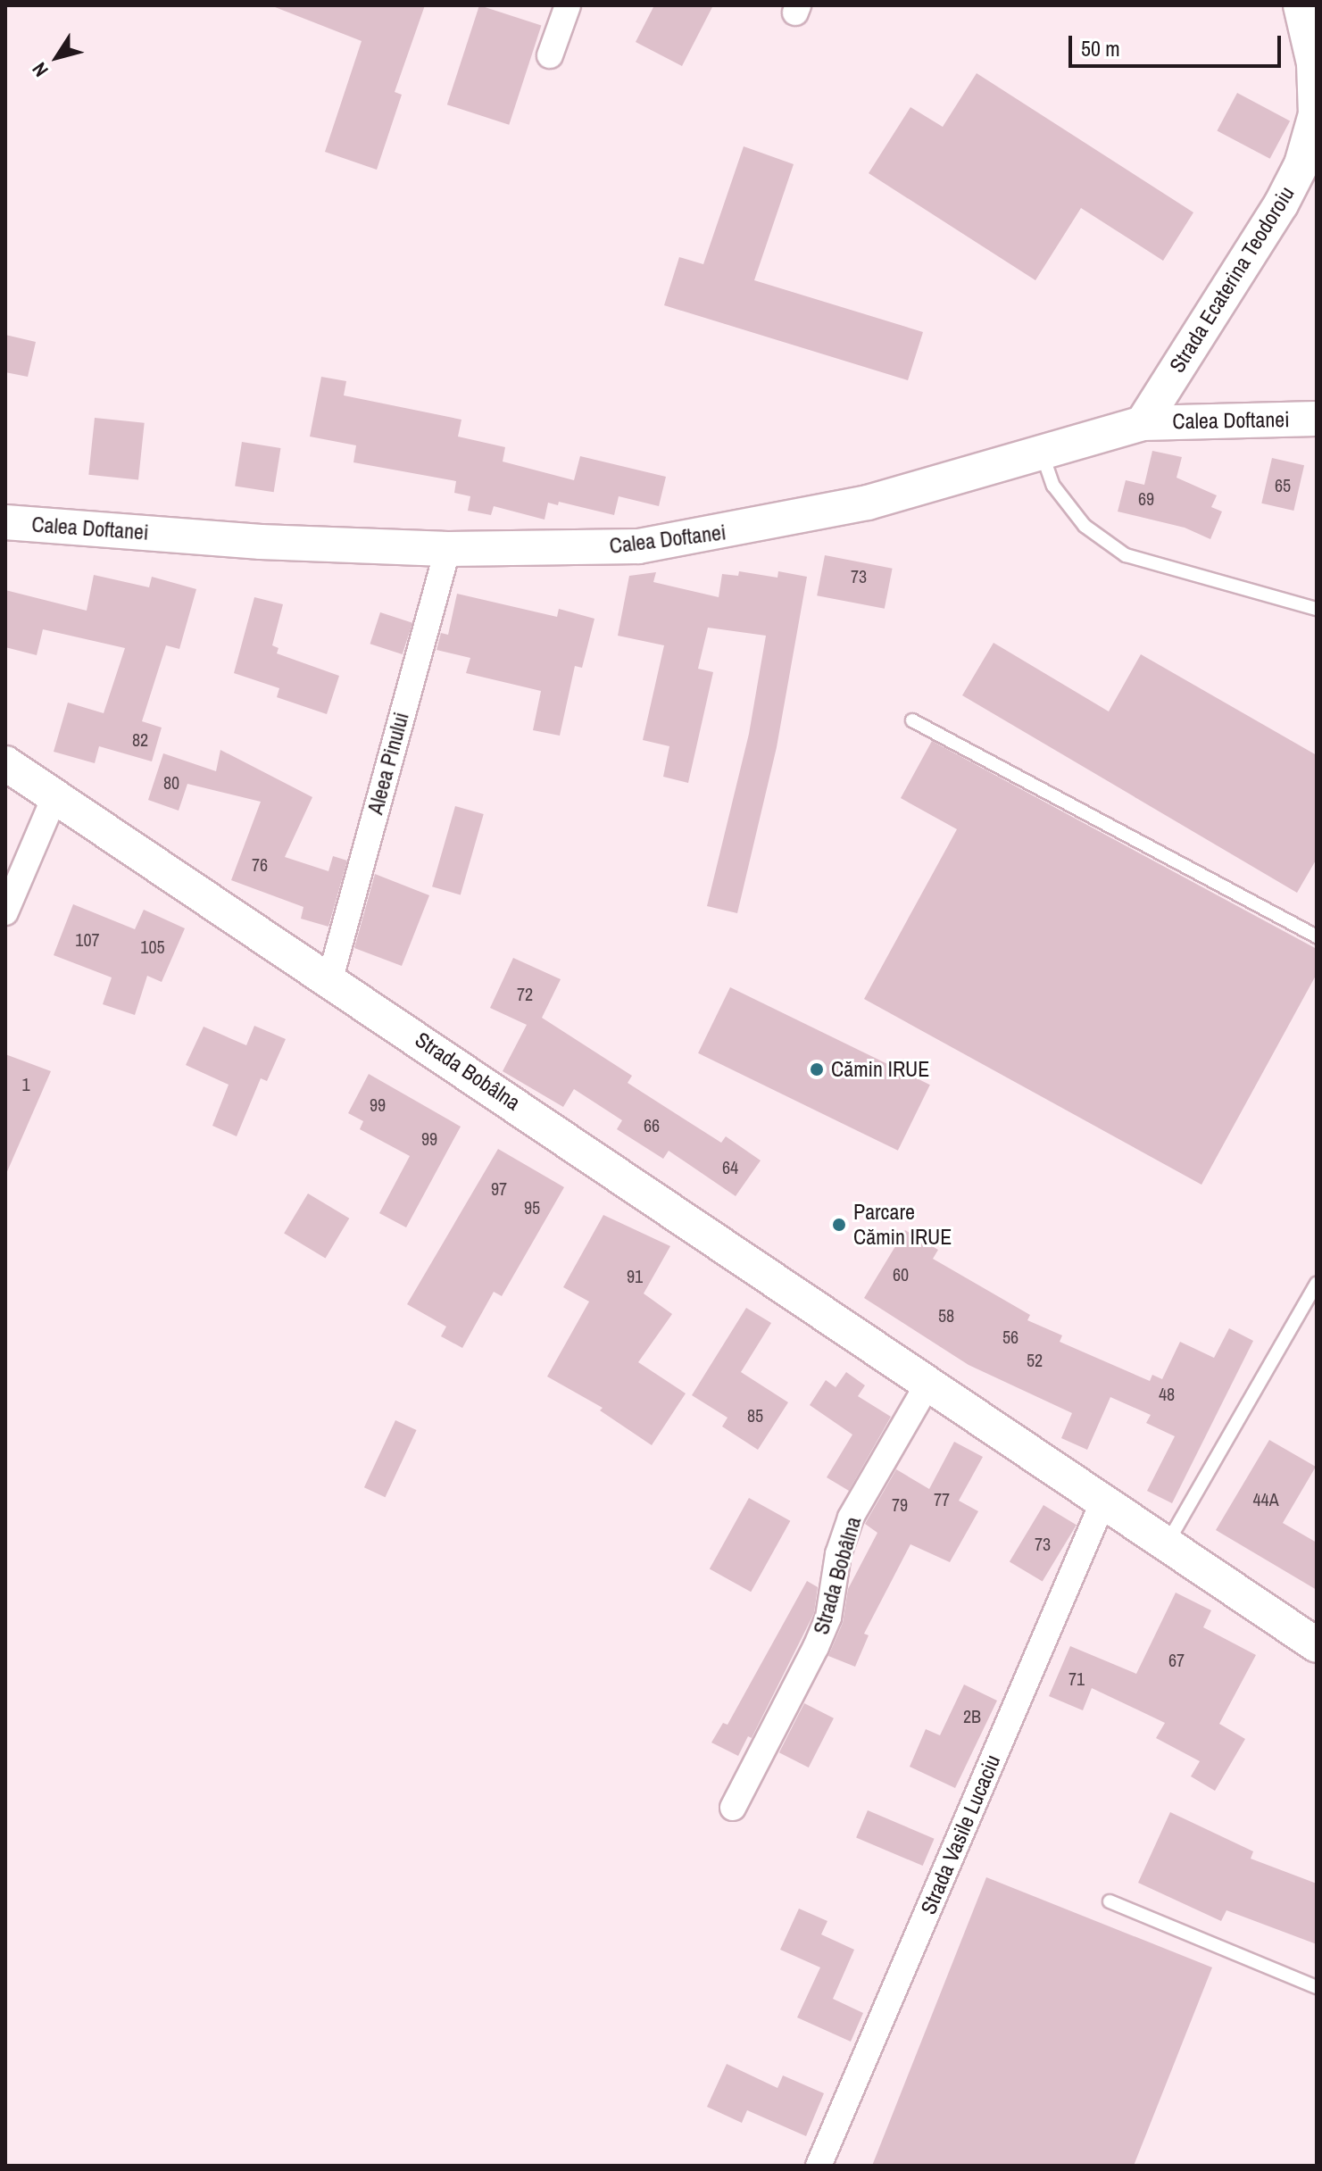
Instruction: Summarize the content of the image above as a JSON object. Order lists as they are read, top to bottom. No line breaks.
{"streets":{"main road":["Strada Ecaterina Teodoroiu","Calea Doftanei","Strada Bobâlna"],"street":["Aleea Pinului","Strada Vasile Lucaciu"]},"crossings":[["Strada Ecaterina Teodoroiu","Calea Doftanei"],["Calea Doftanei","Aleea Pinului"],["Aleea Pinului","Strada Bobâlna"],["Strada Bobâlna","Strada Vasile Lucaciu"]],"places":["Cămin IRUE","Parcare Cămin IRUE"],"house_numbers":["65","69","73","82","80","76","107","105","72","1","99","66","99","64","97","95","60","91","58","56","52","48","85","77","44A","79","73","67","71","2B"],"scale_bar":"50 m","north":"bottom left"}
